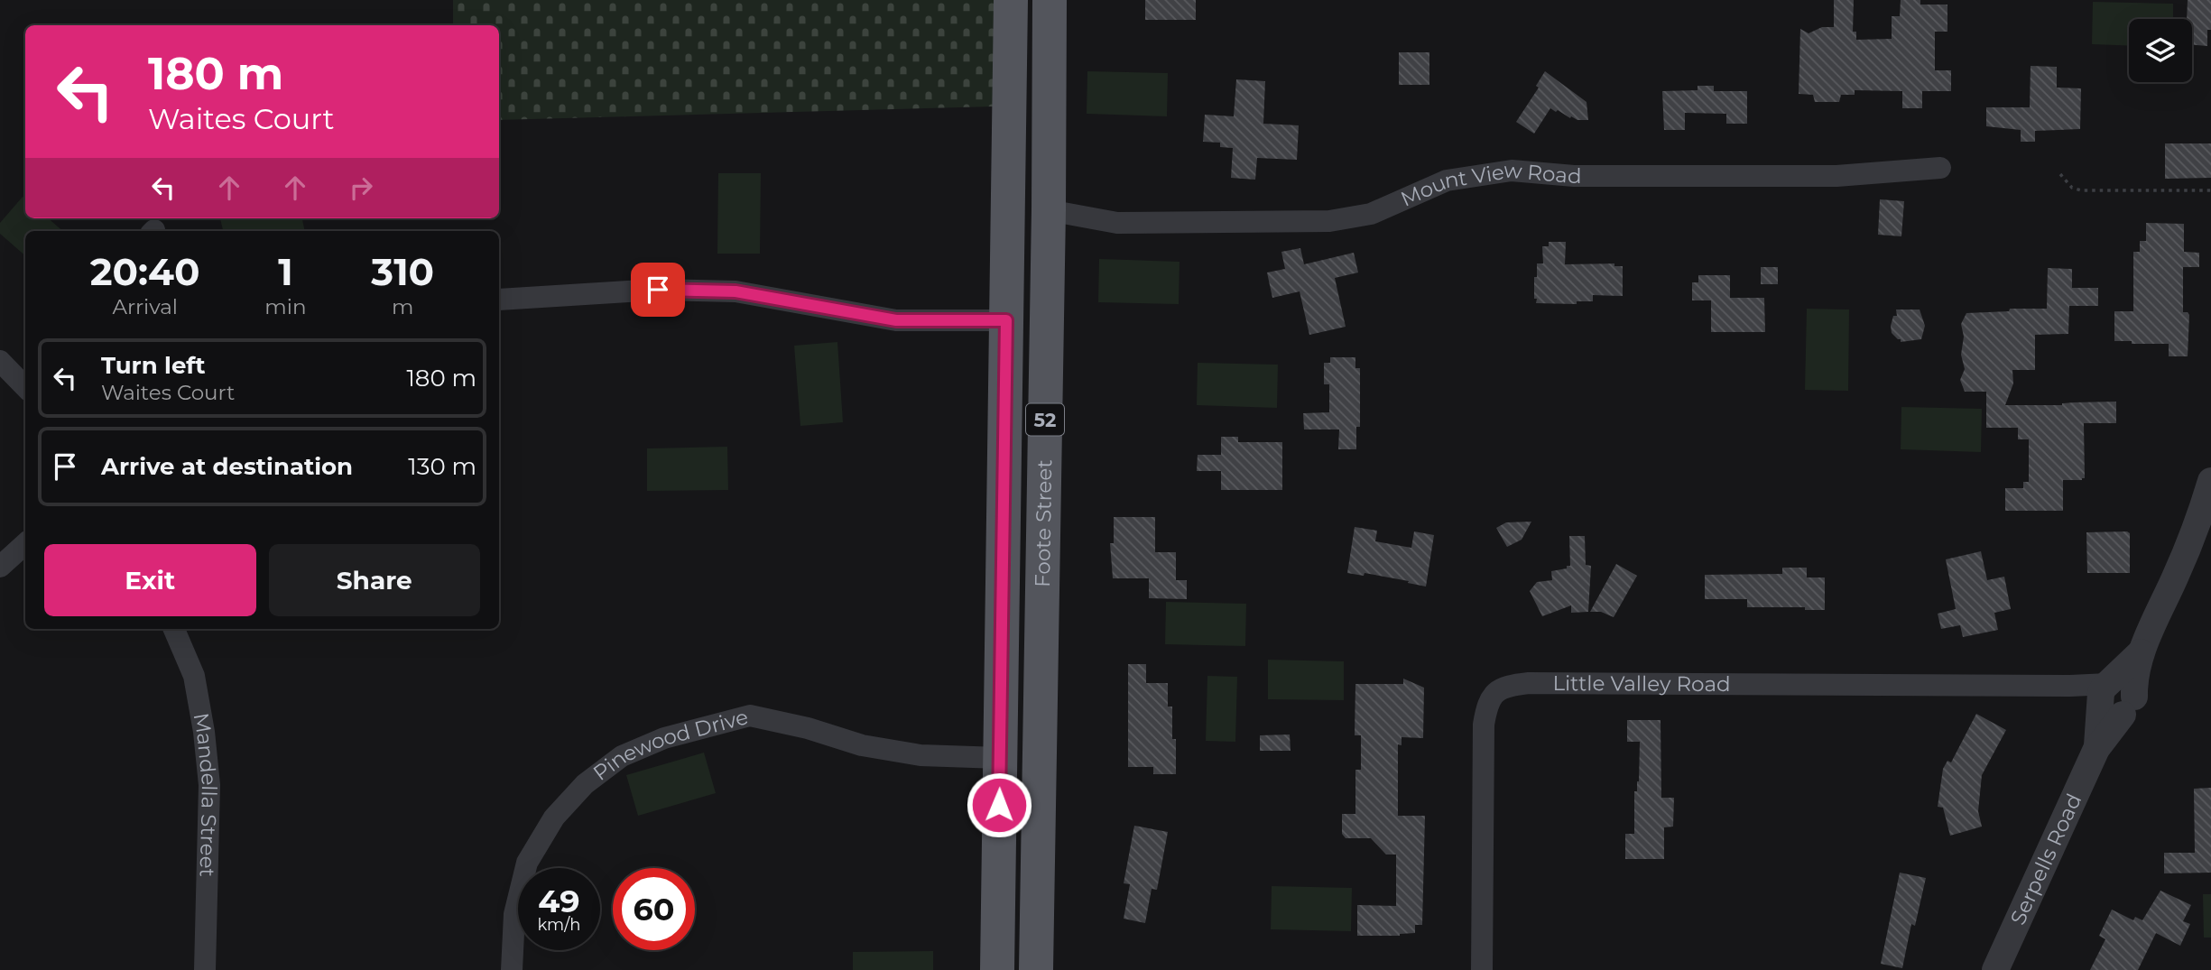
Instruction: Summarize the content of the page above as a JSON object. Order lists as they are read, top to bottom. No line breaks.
{"streets":{"main road":["52","Foote Street"],"street":["Mount View Road","Little Valley Road","Pinewood Drive","Mandella Street","Serpells Road"]},"crossings":[["Mount View Road","Foote Street"],["Foote Street","Pinewood Drive"],["Little Valley Road","Serpells Road"]],"page":{"turn":["180 m","Waites Court"],"eta":["20:40","Arrival","1","min","310","m"],"list":[{"name":"Turn left","note":"Waites Court","value":"180 m"},{"name":"Arrive at destination","value":"130 m"}],"buttons":["Exit","Share"],"speed":"49 km/h","limit":"60"}}
